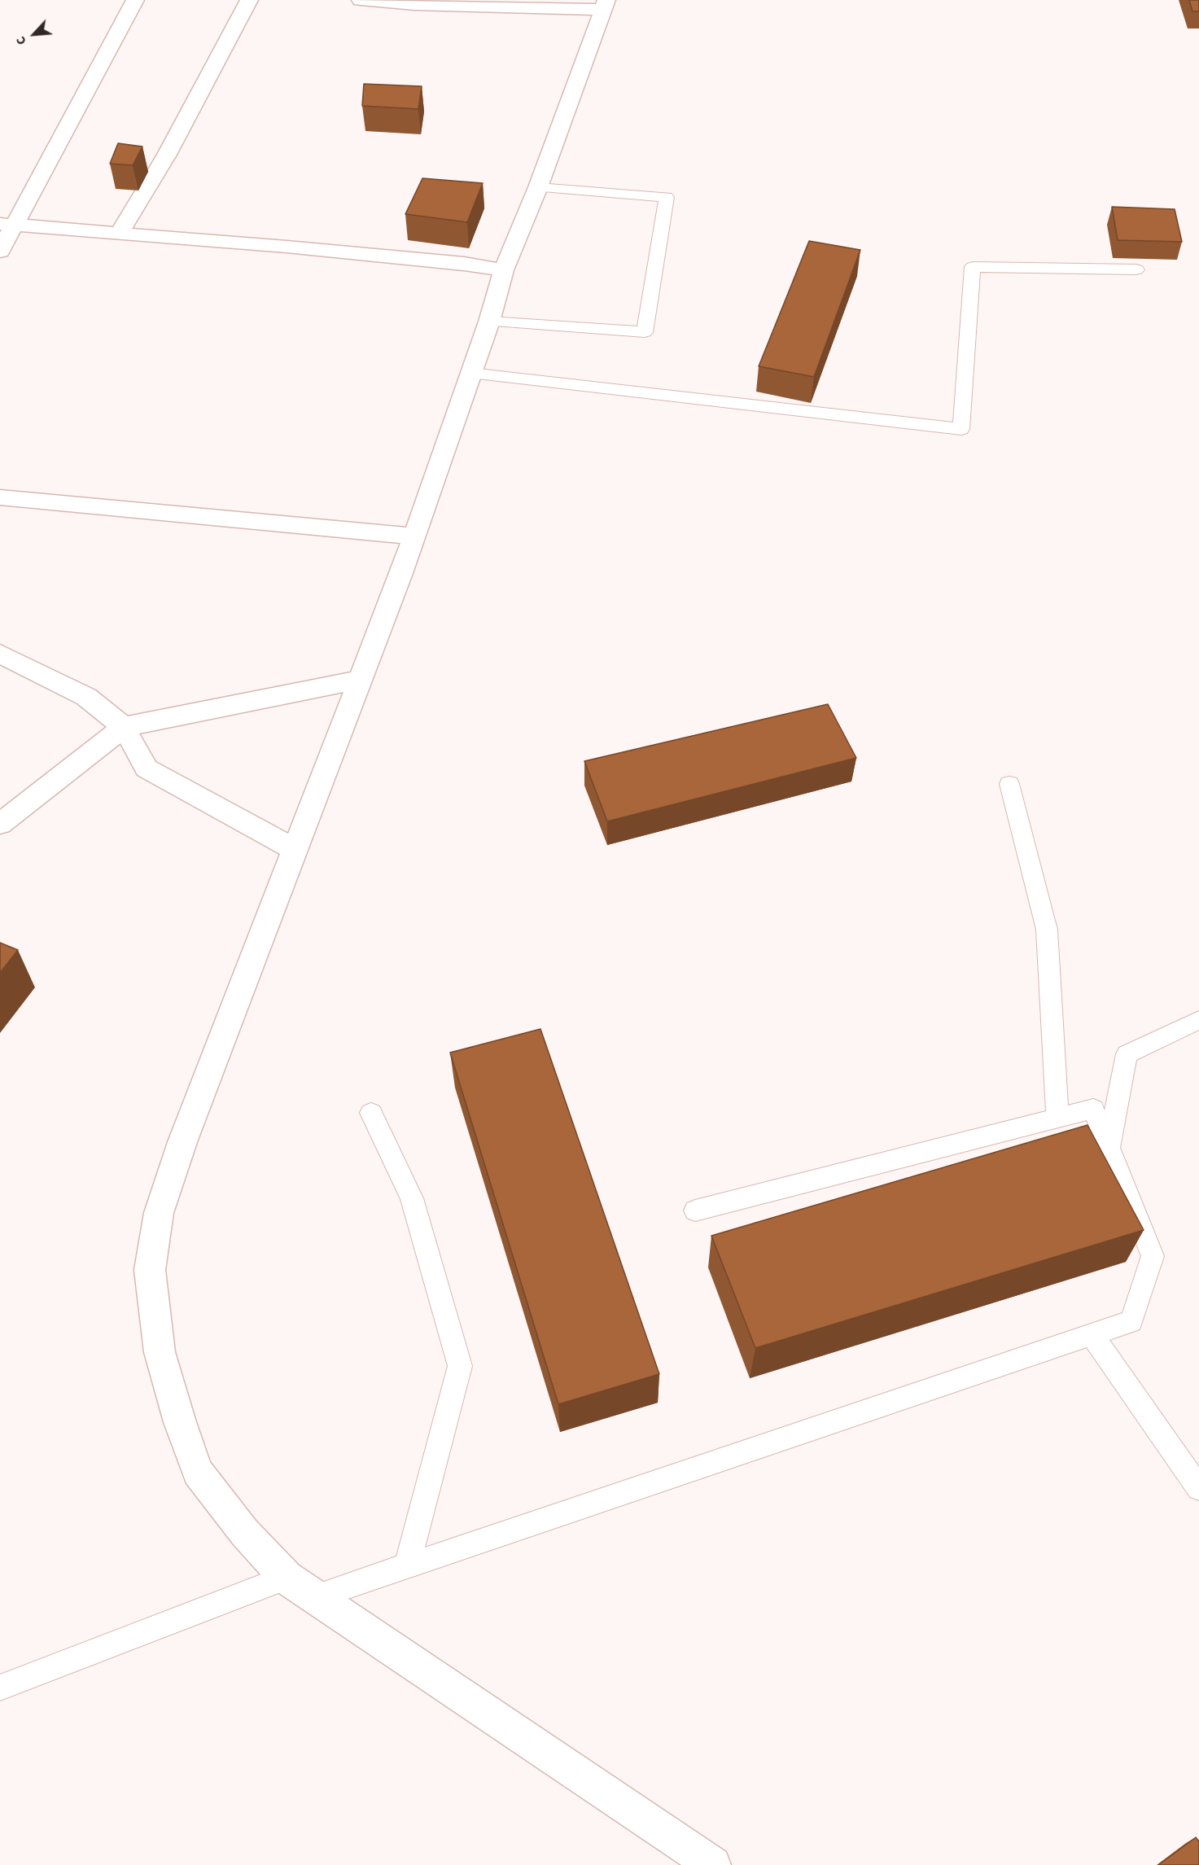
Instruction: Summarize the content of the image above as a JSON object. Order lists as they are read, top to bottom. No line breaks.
{"north":"bottom left"}
